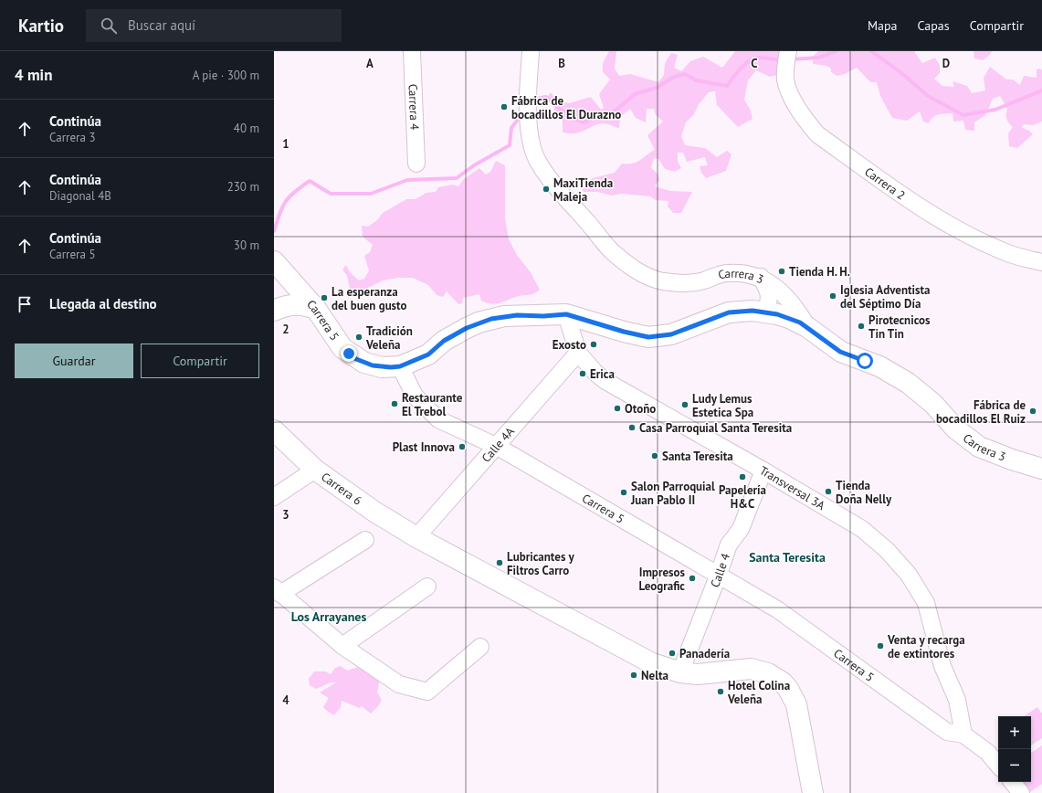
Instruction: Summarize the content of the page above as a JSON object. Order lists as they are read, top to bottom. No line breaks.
{"streets":{"main road":["Carrera 3","Carrera 5","Carrera 6"],"street":["Carrera 4","Carrera 2","Calle 4A","Transversal 3A","Calle 4"]},"crossings":[["Carrera 5","Calle 4A"],["Carrera 5","Transversal 3A"],["Carrera 5","Calle 4"],["Calle 4A","Transversal 3A"],["Calle 4A","Carrera 6"],["Transversal 3A","Calle 4"],["Carrera 6","Calle 4"]],"districts":["Santa Teresita","Los Arrayanes"],"places":["Fábrica de bocadillos El Durazno","MaxiTienda Maleja","Tienda H. H.","Iglesia Adventista del Séptimo Día","La esperanza del buen gusto","Pirotecnicos Tin Tin","Tradición Veleña","Exosto","Erica","Restaurante El Trebol","Ludy Lemus Estetica Spa","Otoño","Fábrica de bocadillos El Ruiz","Casa Parroquial Santa Teresita","Plast Innova","Santa Teresita","Papelería H&C","Tienda Doña Nelly","Salon Parroquial Juan Pablo II","Lubricantes y Filtros Carro","Impresos Leografic","Venta y recarga de extintores","Panadería","Nelta","Hotel Colina Veleña"],"page":{"header":"Kartio","search":"Buscar aquí","nav":["Mapa","Capas","Compartir"],"heading":["4 min","A pie · 300 m"],"list":[["Continúa","Carrera 3","40 m"],["Continúa","Diagonal 4B","230 m"],["Continúa","Carrera 5","30 m"],"Llegada al destino"],"buttons":["Guardar","Compartir"],"map_buttons":["+","−"]},"grid":{"columns":["A","B","C","D"],"rows":["1","2","3","4"]}}
